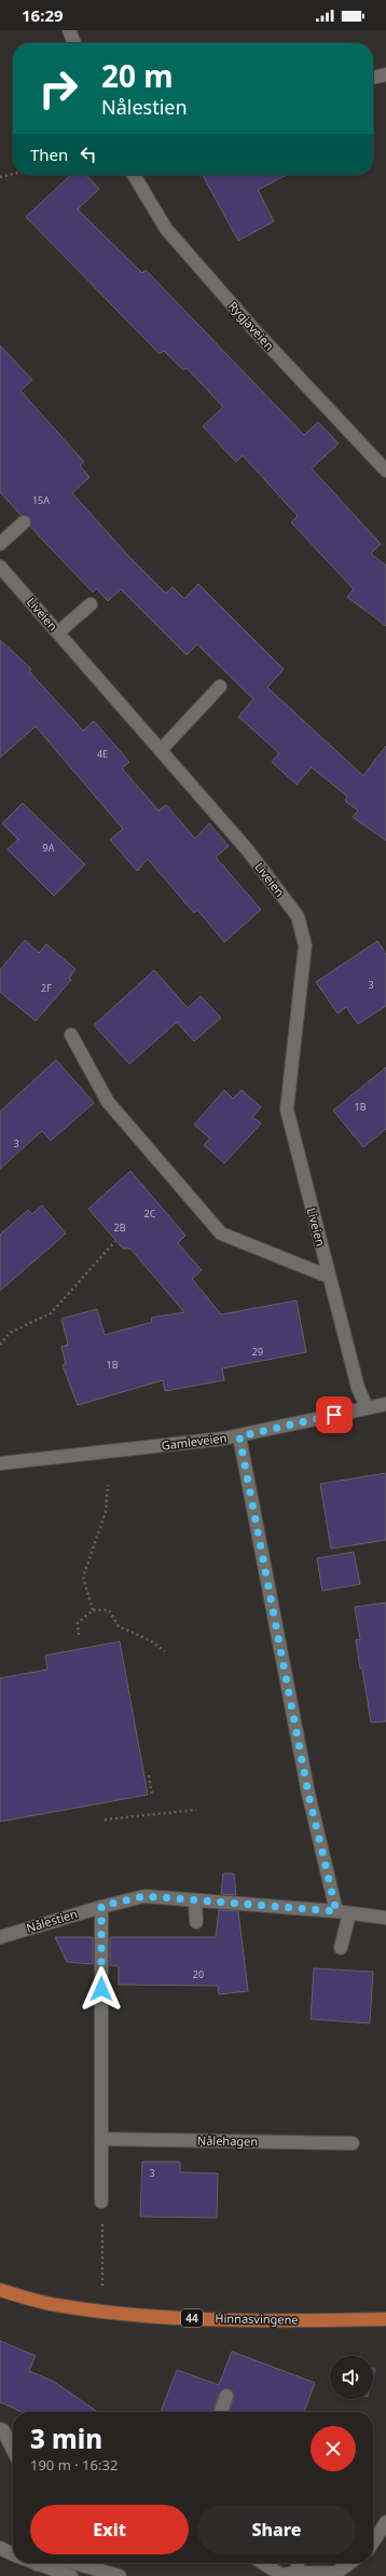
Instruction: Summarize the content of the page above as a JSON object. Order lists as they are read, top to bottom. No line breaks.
{"streets":{"main road":["44","Hinnasvingene"],"street":["Rygjaveien","Liveien","Gamleveien","Nålestien","Nålehagen"]},"crossings":[["Liveien","Gamleveien"]],"house_numbers":["15A","4E","9A","3","2F","1B","3","2C","2B","29","1B","20","3"],"page":{"status":"16:29","turn":["20 m","Nålestien"],"then":"Then","heading":["3 min","190 m · 16:32"],"buttons":["Exit","Share"]}}
